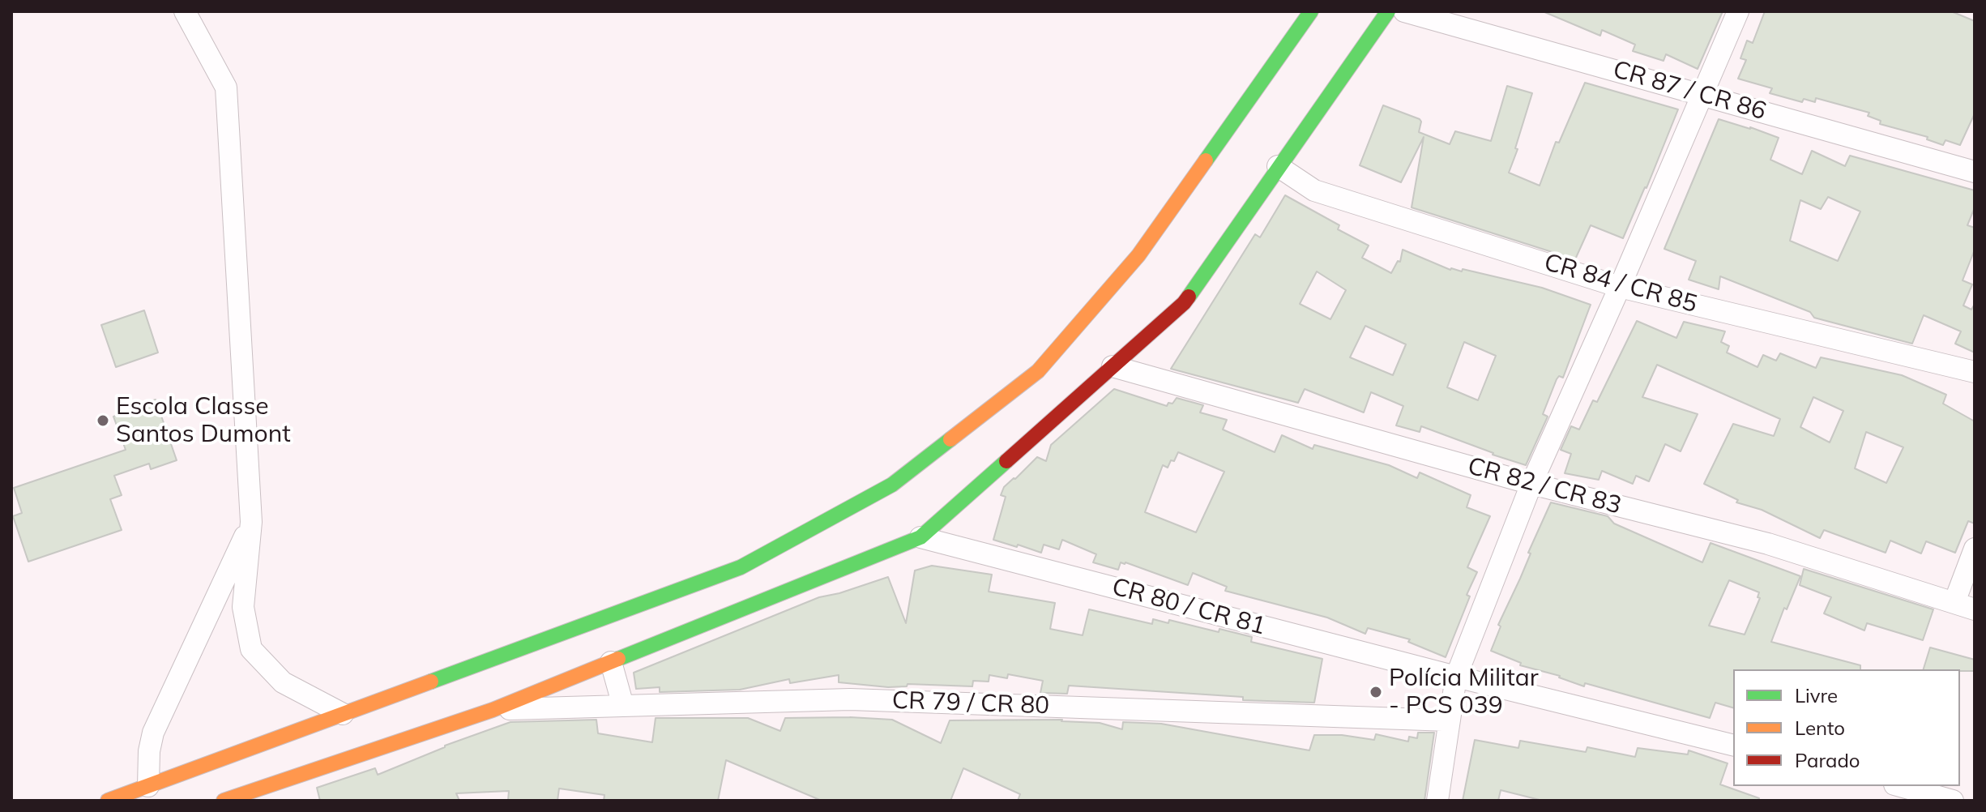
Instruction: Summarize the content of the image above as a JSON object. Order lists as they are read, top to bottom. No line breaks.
{"streets":{"street":["CR 87 / CR 86","CR 84 / CR 85","CR 82 / CR 83","CR 80 / CR 81","CR 79 / CR 80"]},"places":["Escola Classe Santos Dumont","Polícia Militar - PCS 039"],"legend":["Livre","Lento","Parado"]}
